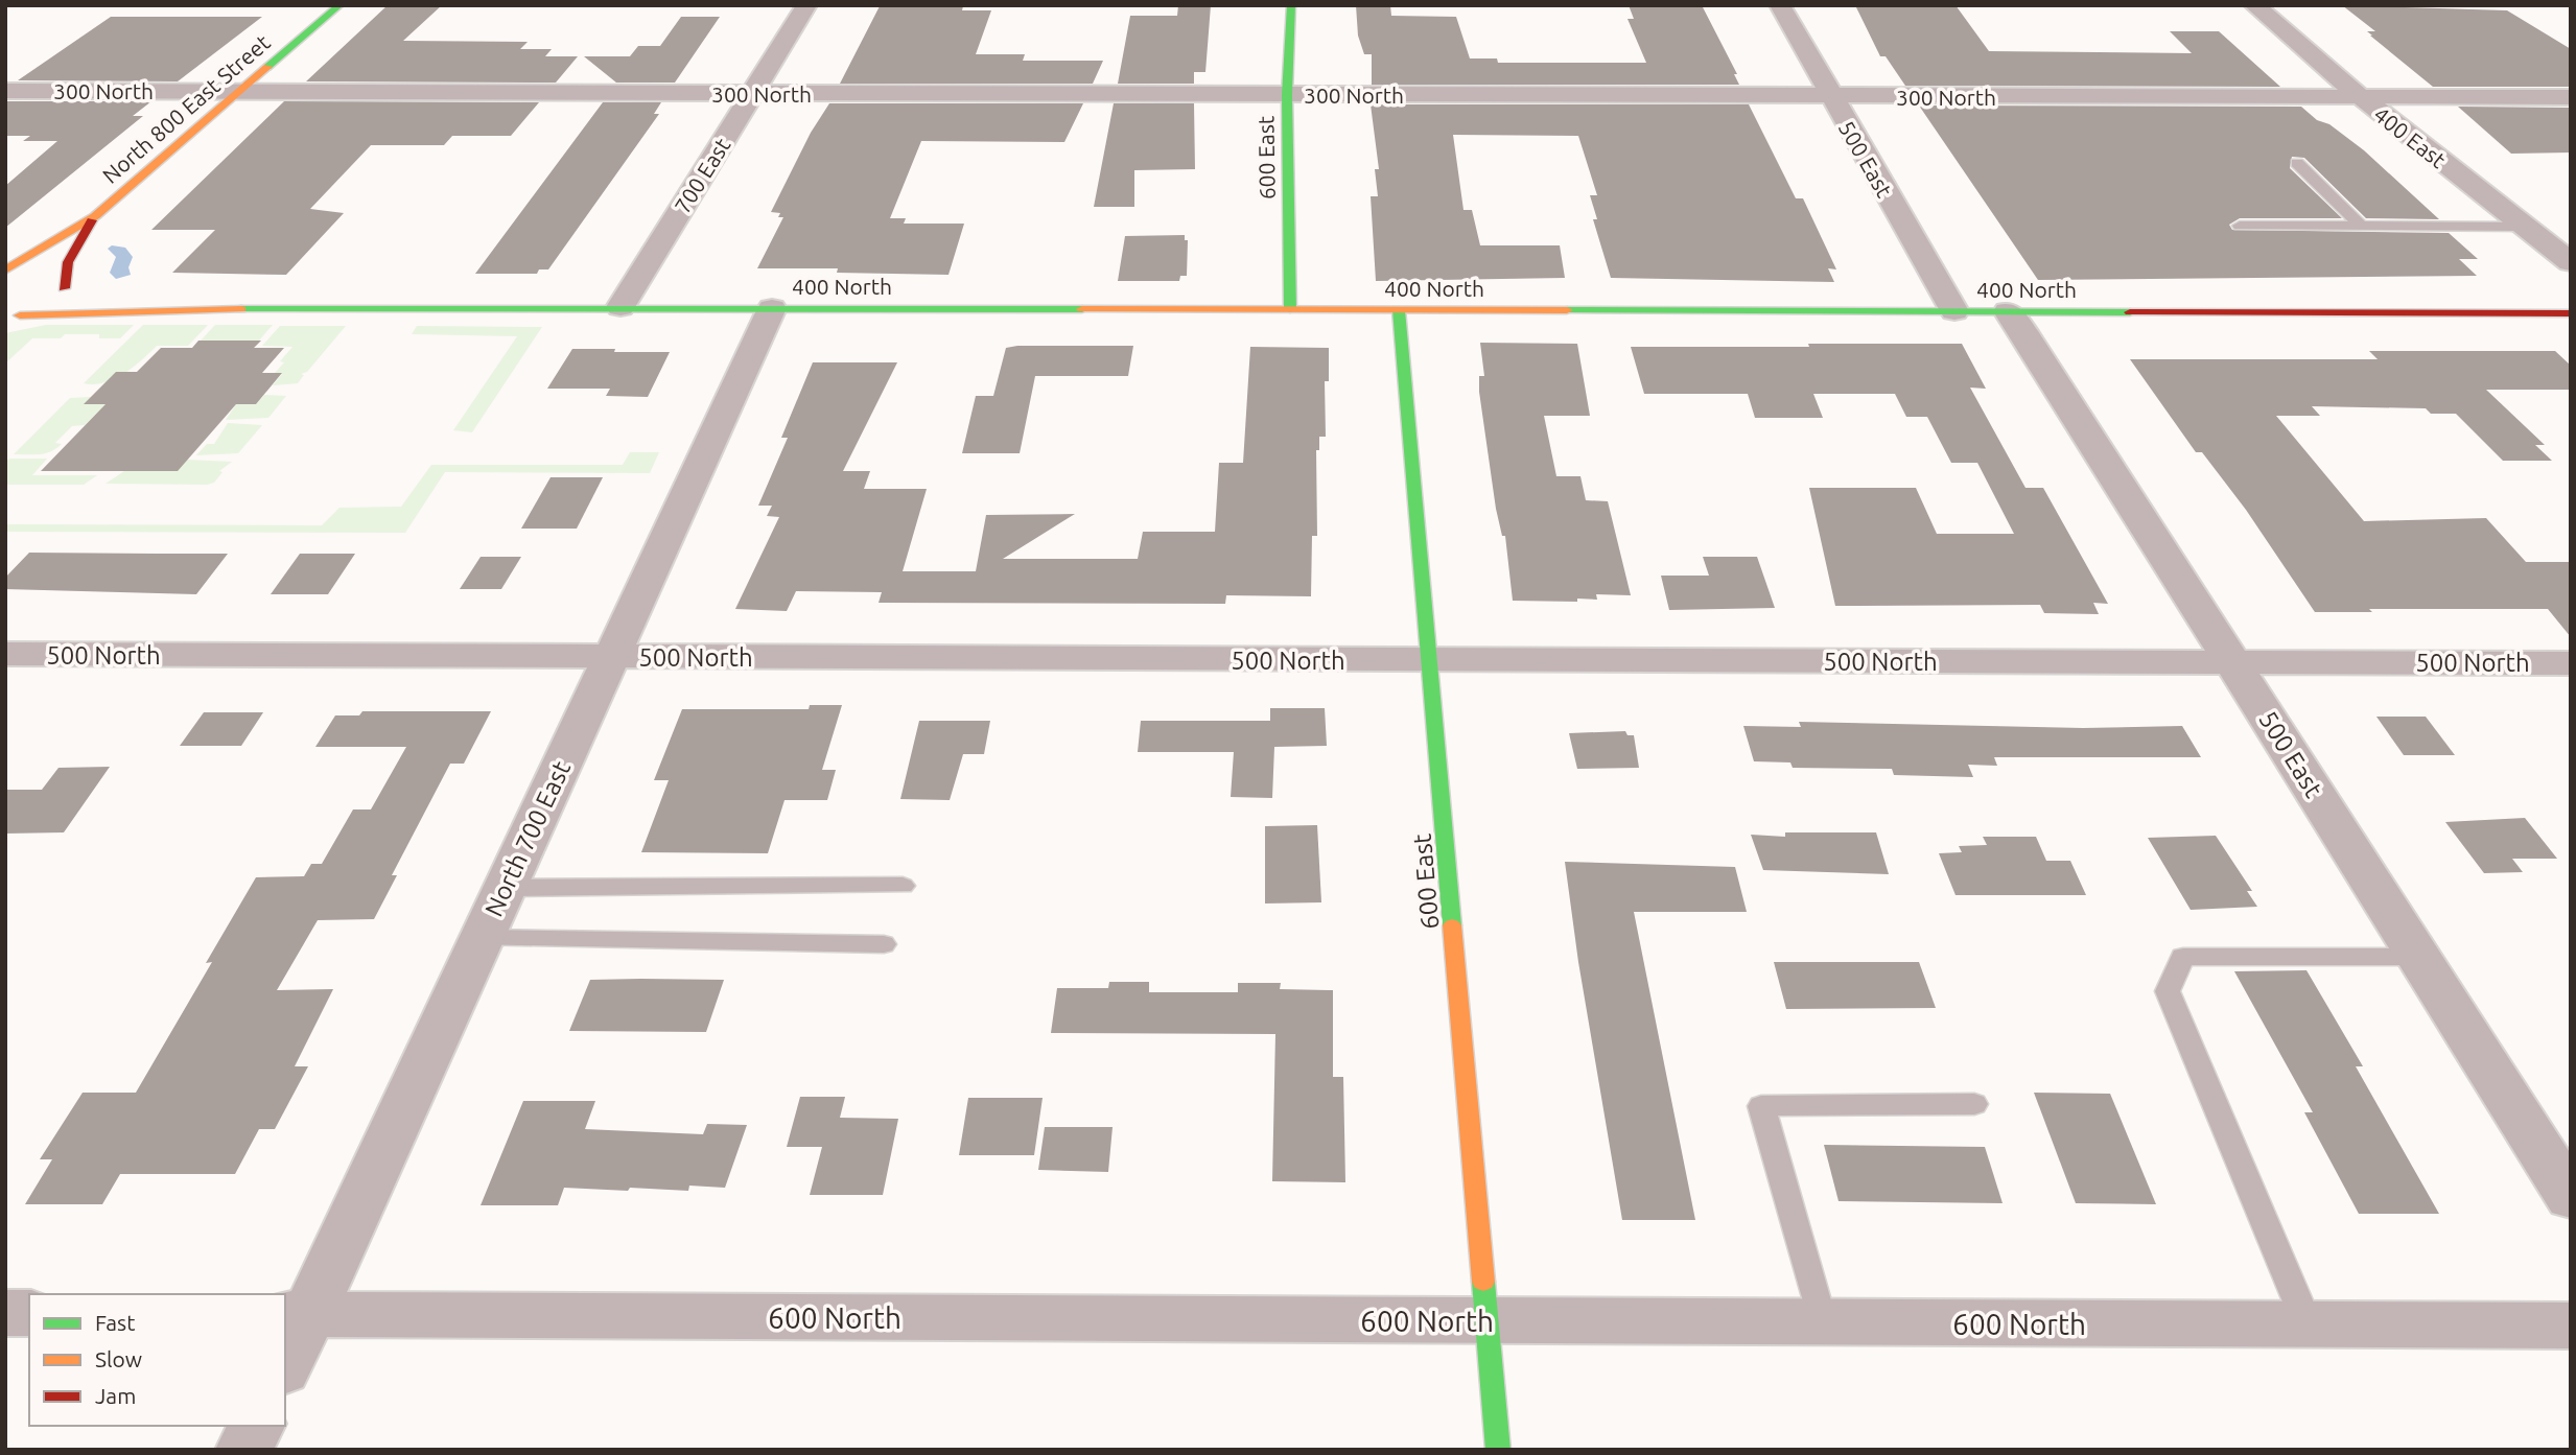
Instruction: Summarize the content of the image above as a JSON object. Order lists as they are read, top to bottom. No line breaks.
{"streets":{"street":["300 North","North 800 East Street","400 East","600 East","500 East","700 East","400 North","500 North","North 700 East","600 North"]},"crossings":[["300 North","North 800 East Street"],["300 North","400 East"],["300 North","600 East"],["300 North","500 East"],["300 North","700 East"],["600 East","400 North"],["600 East","500 North"],["600 East","600 North"],["500 East","400 North"],["500 East","500 North"],["700 East","400 North"],["400 North","North 700 East"],["500 North","North 700 East"],["North 700 East","600 North"]],"legend":["Fast","Slow","Jam"]}
